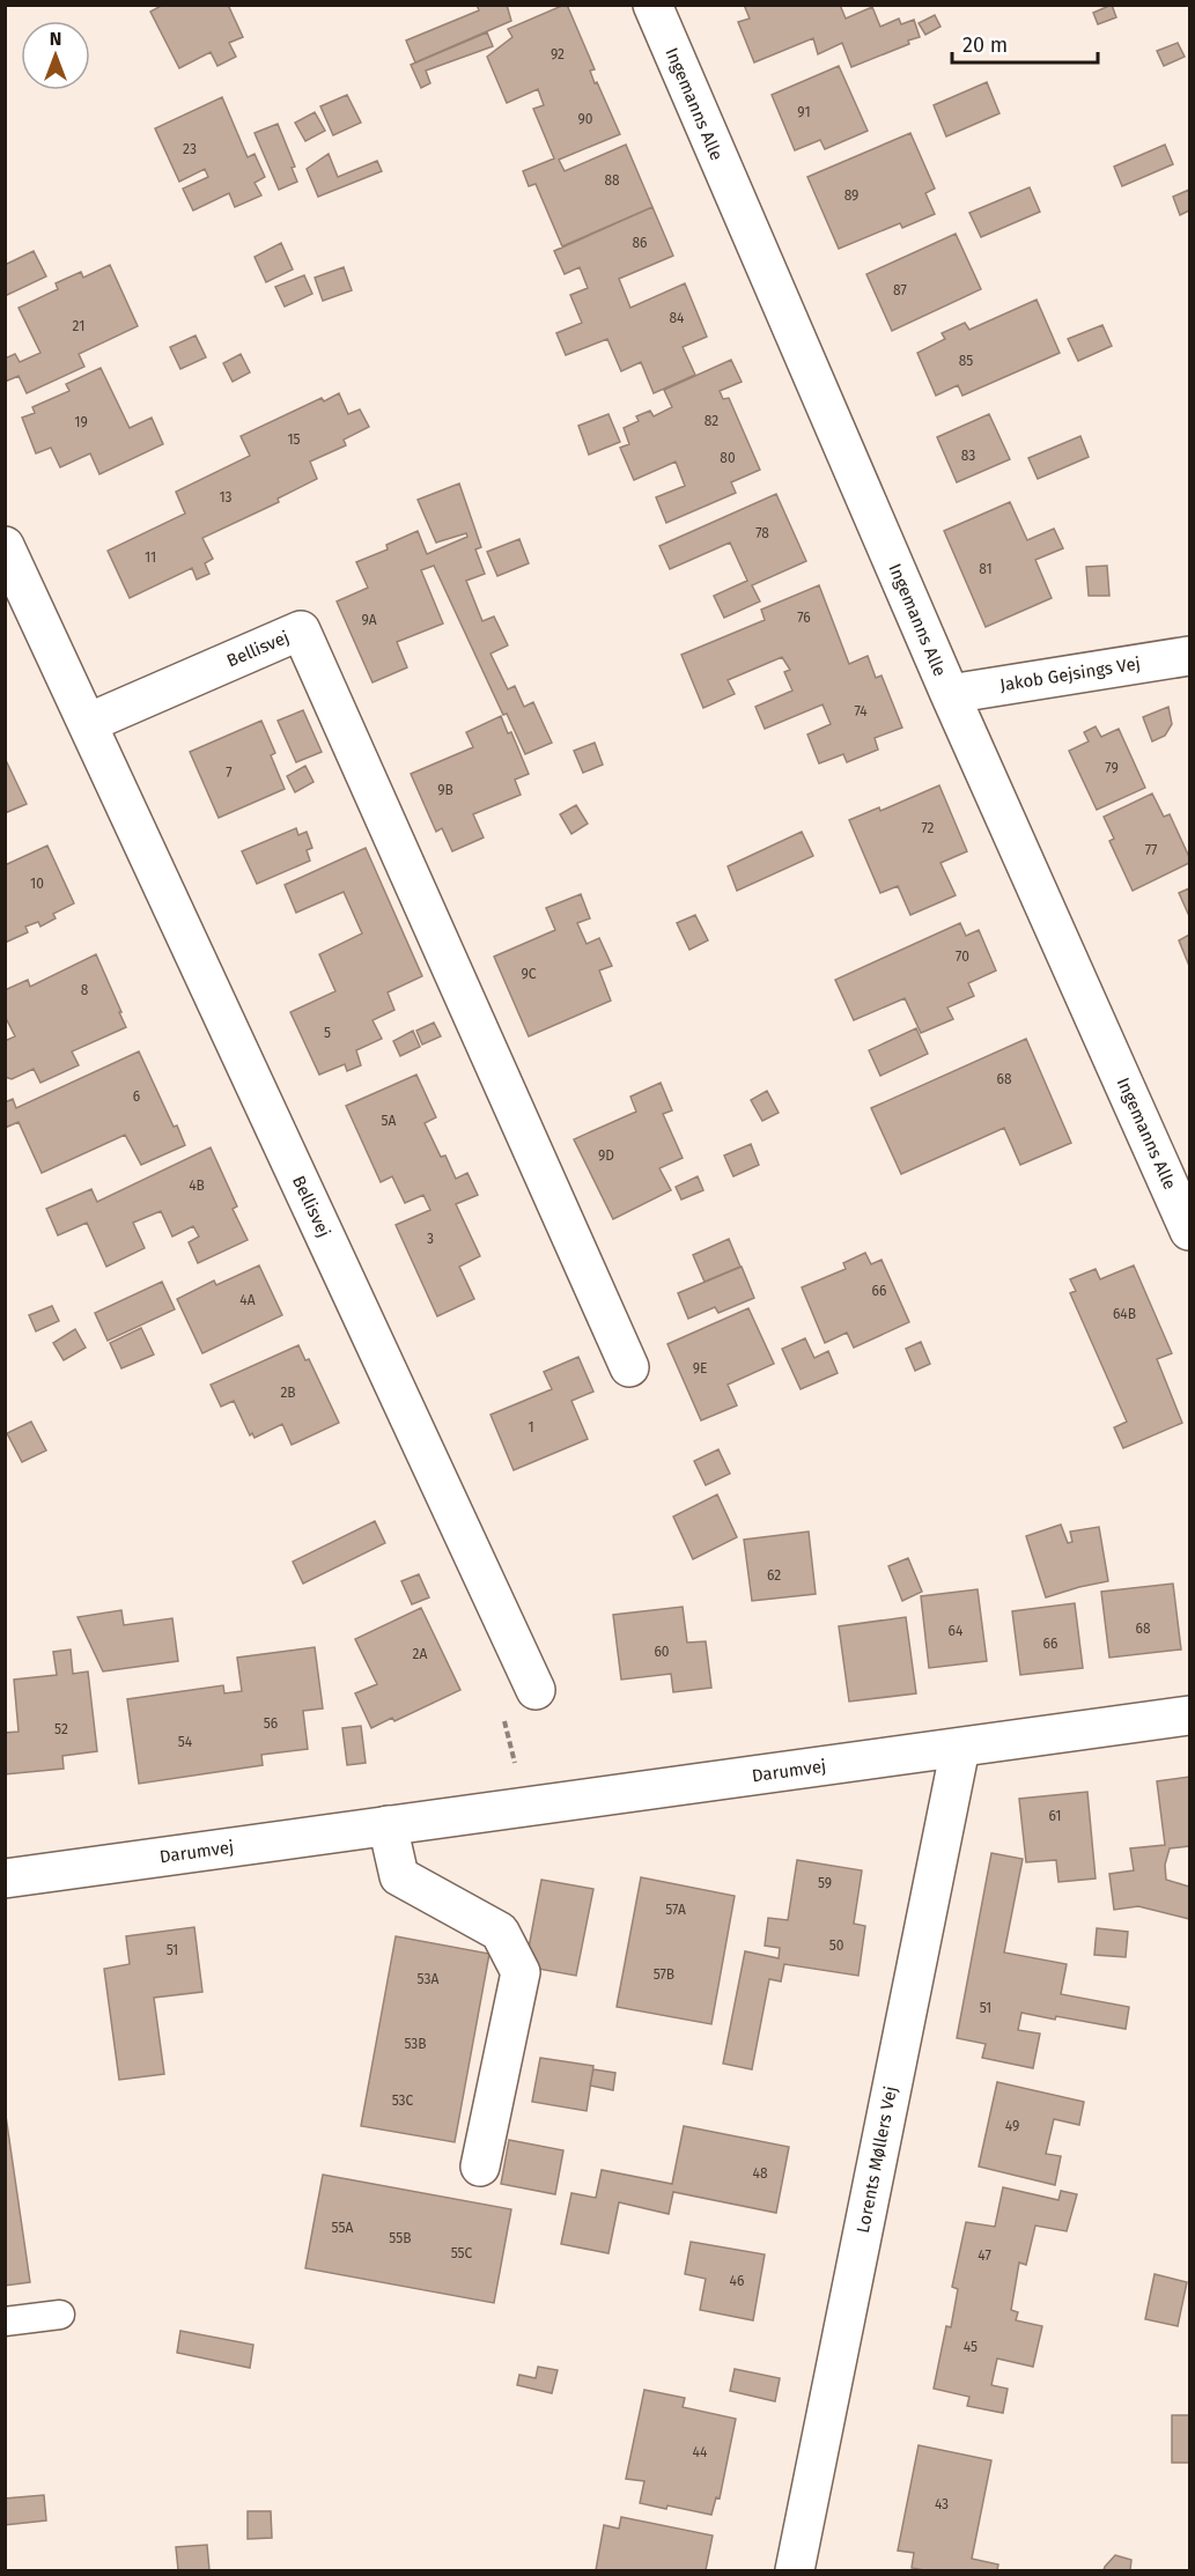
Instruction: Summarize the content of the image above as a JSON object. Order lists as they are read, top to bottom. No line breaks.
{"streets":{"street":["Ingemanns Alle","Bellisvej","Jakob Gejsings Vej","Darumvej","Lorents Møllers Vej"]},"crossings":[["Ingemanns Alle","Jakob Gejsings Vej"],["Darumvej","Lorents Møllers Vej"]],"house_numbers":["92","91","90","23","88","89","86","87","84","21","85","82","19","15","83","80","13","78","11","81","76","9A","74","79","7","9B","72","77","10","70","9C","8","5","68","6","5A","9D","4B","3","66","4A","64B","9E","2B","1","62","68","64","66","60","2A","56","52","54","61","59","57A","50","51","57B","53A","51","53B","53C","49","48","55A","55B","55C","47","46","45","44","43"],"scale_bar":"20 m","north":"top"}
